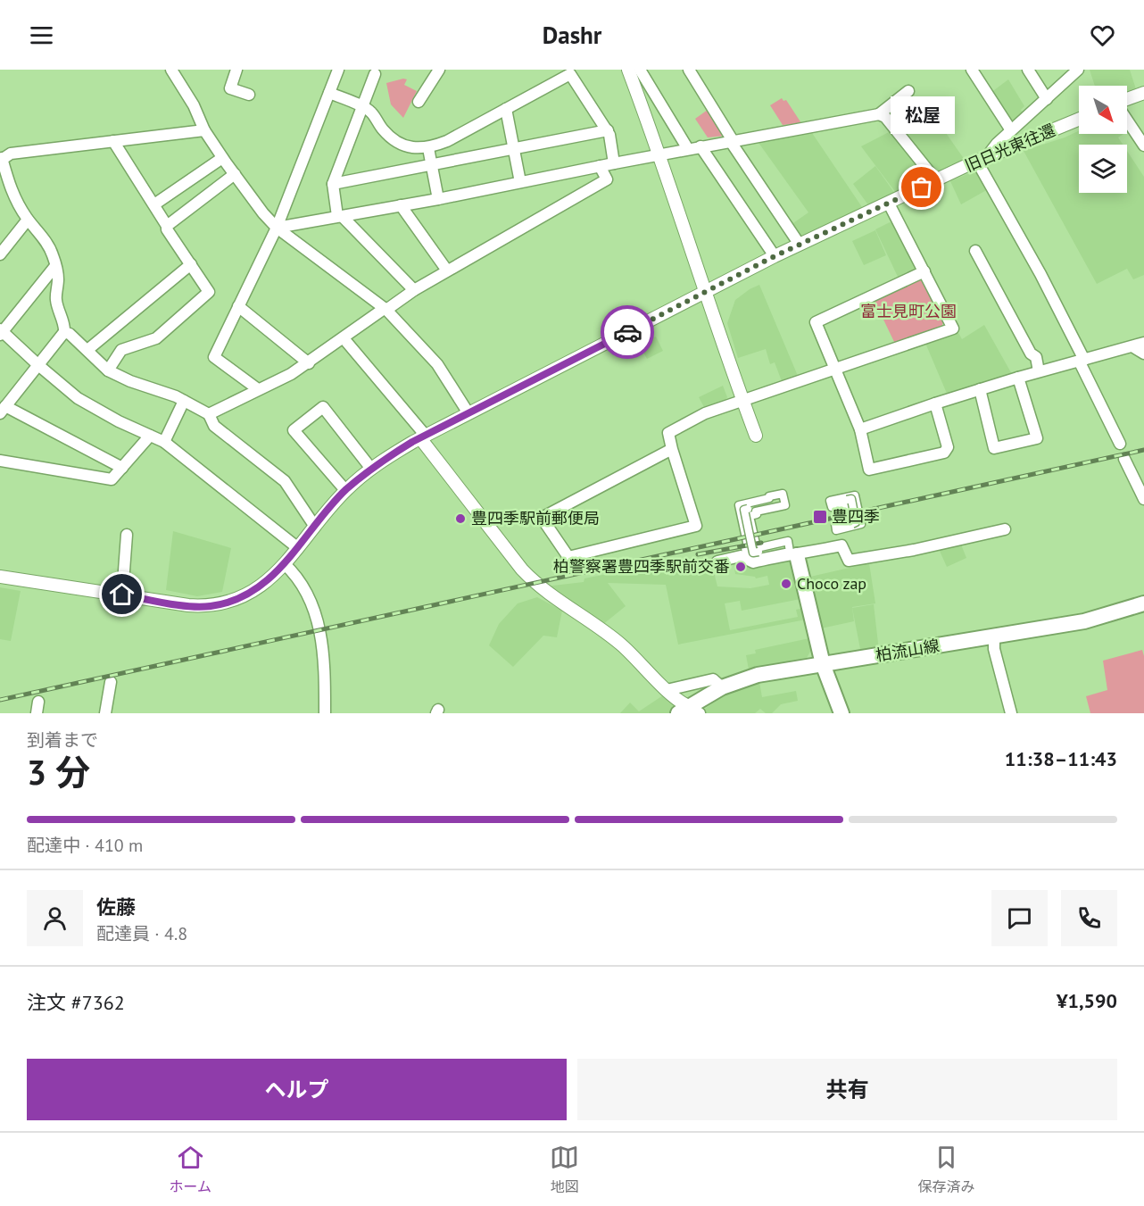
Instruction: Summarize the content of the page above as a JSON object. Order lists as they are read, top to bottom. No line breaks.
{"streets":{"main road":["柏流山線"],"street":["旧日光東往還"]},"parks":["富士見町公園"],"places":{"other":["松屋","豊四季駅前郵便局","柏警察署豊四季駅前交番","Choco zap"],"transit":["豊四季"]},"north":"bottom right","page":{"header":"Dashr","bubble":"松屋","heading":["3 分","到着まで","11:38–11:43"],"panel":["佐藤","配達員 · 4.8","注文 #7362","¥1,590"],"bar":"配達中 · 410 m","buttons":["ヘルプ","共有"],"tabs":["ホーム","地図","保存済み"]}}
